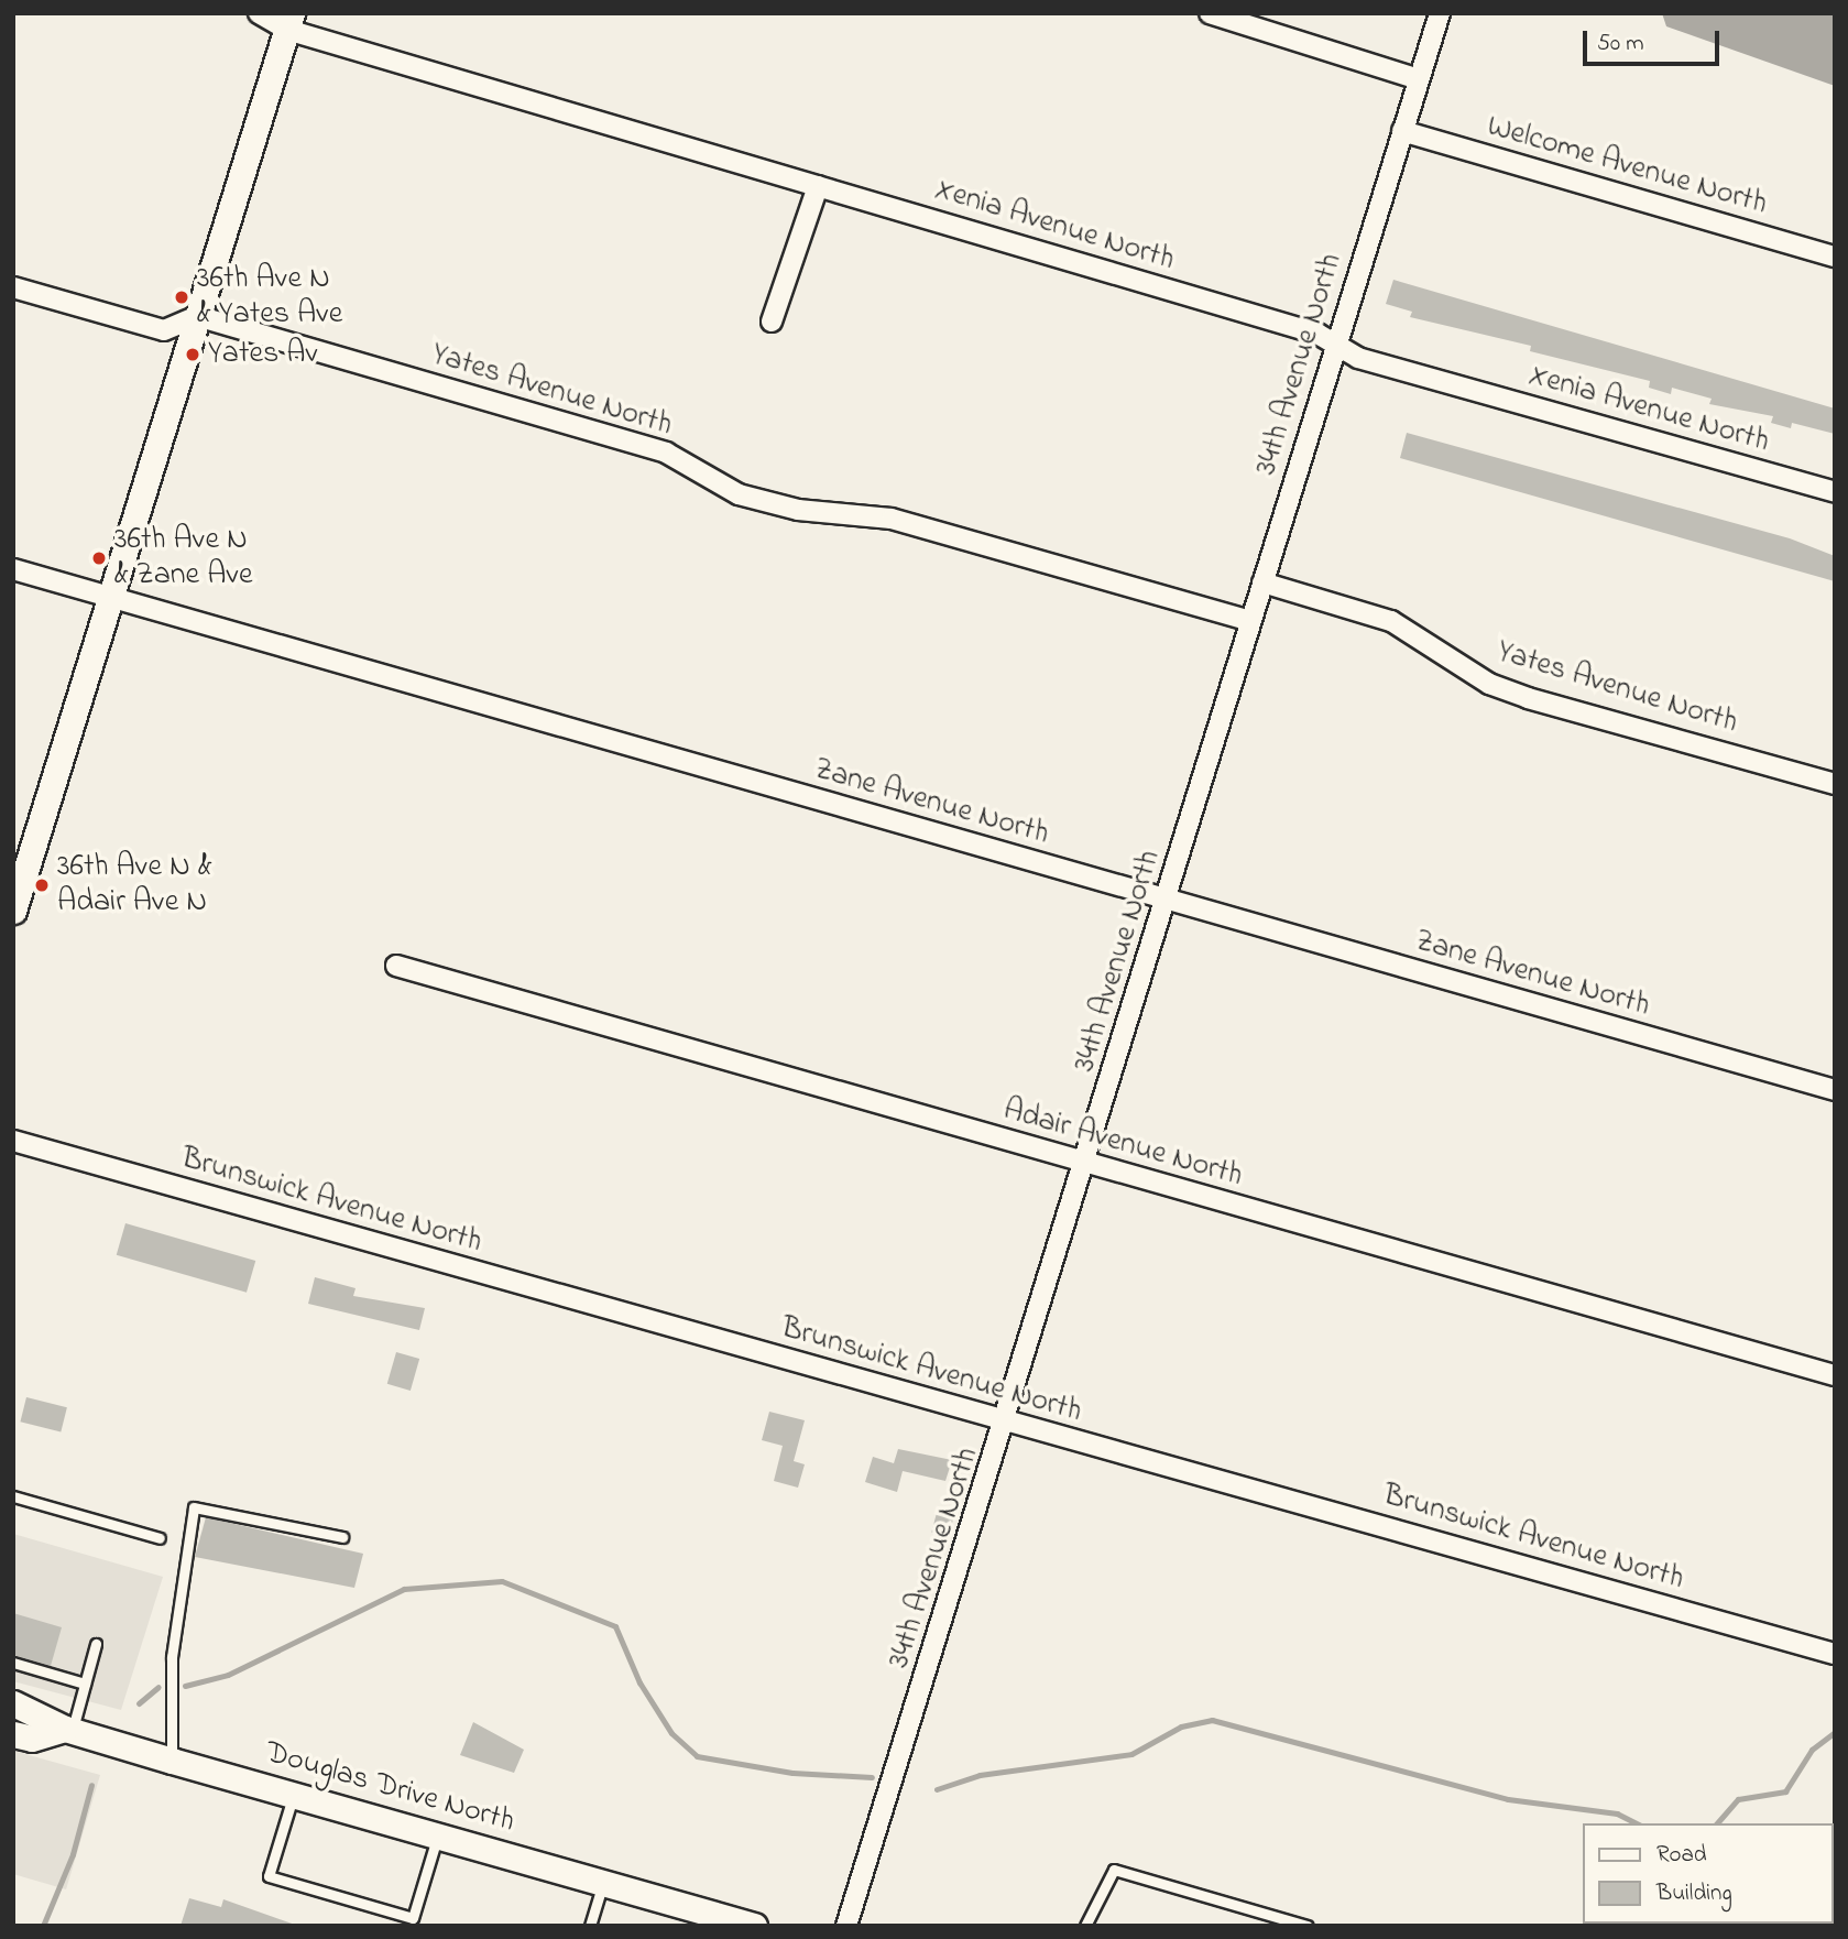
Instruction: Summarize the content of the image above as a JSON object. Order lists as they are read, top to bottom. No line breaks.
{"streets":{"street":["Welcome Avenue North","Xenia Avenue North","34th Avenue North","Yates Avenue North","Zane Avenue North","Adair Avenue North","Brunswick Avenue North","Douglas Drive North"]},"crossings":[["Welcome Avenue North","34th Avenue North"],["Xenia Avenue North","34th Avenue North"],["34th Avenue North","Yates Avenue North"],["34th Avenue North","Zane Avenue North"],["34th Avenue North","Adair Avenue North"],["34th Avenue North","Brunswick Avenue North"]],"places":["36th Ave N & Yates Ave","Yates Av","36th Ave N & Zane Ave","36th Ave N & Adair Ave N"],"legend":["Road","Building"],"scale_bar":"50 m"}
